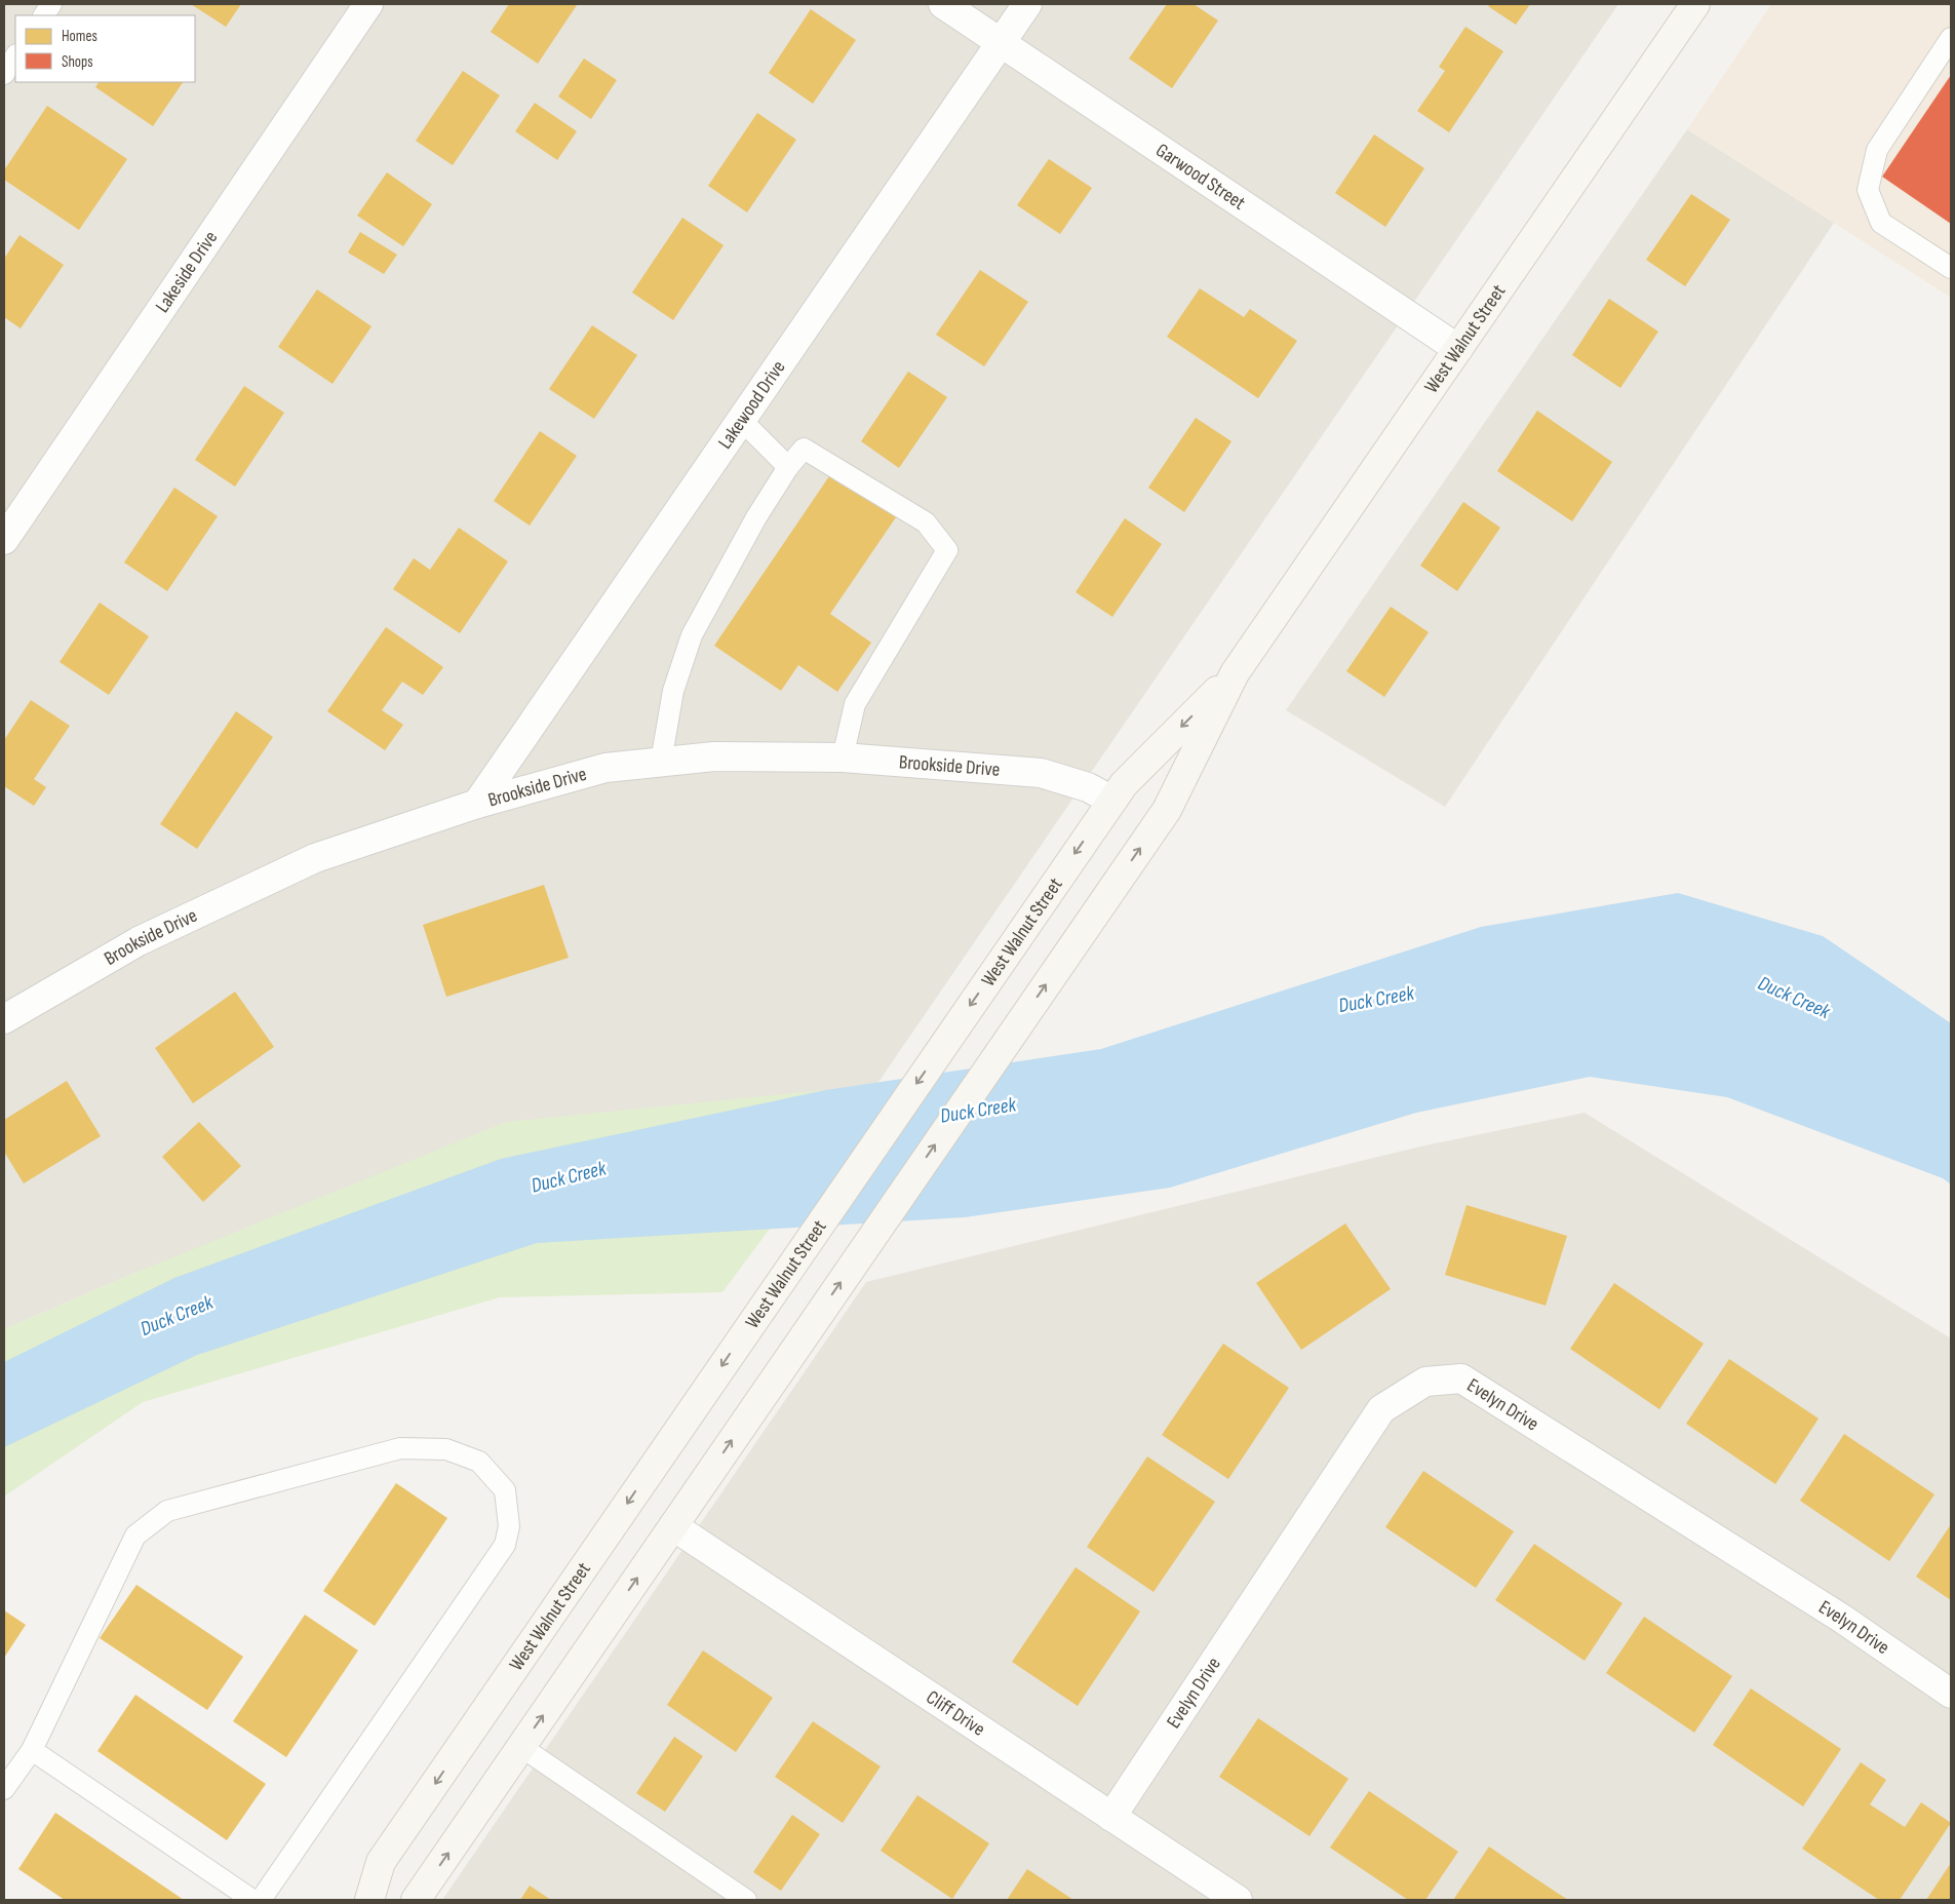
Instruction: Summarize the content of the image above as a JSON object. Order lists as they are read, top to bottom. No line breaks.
{"streets":{"main road":["West Walnut Street"],"street":["Garwood Street","Lakeside Drive","Lakewood Drive","Brookside Drive","Evelyn Drive","Cliff Drive"]},"crossings":[["Garwood Street","West Walnut Street"],["Garwood Street","Lakewood Drive"],["West Walnut Street","Brookside Drive"],["West Walnut Street","Cliff Drive"],["Lakewood Drive","Brookside Drive"],["Evelyn Drive","Cliff Drive"]],"water":["Duck Creek"],"legend":["Homes","Shops"]}
